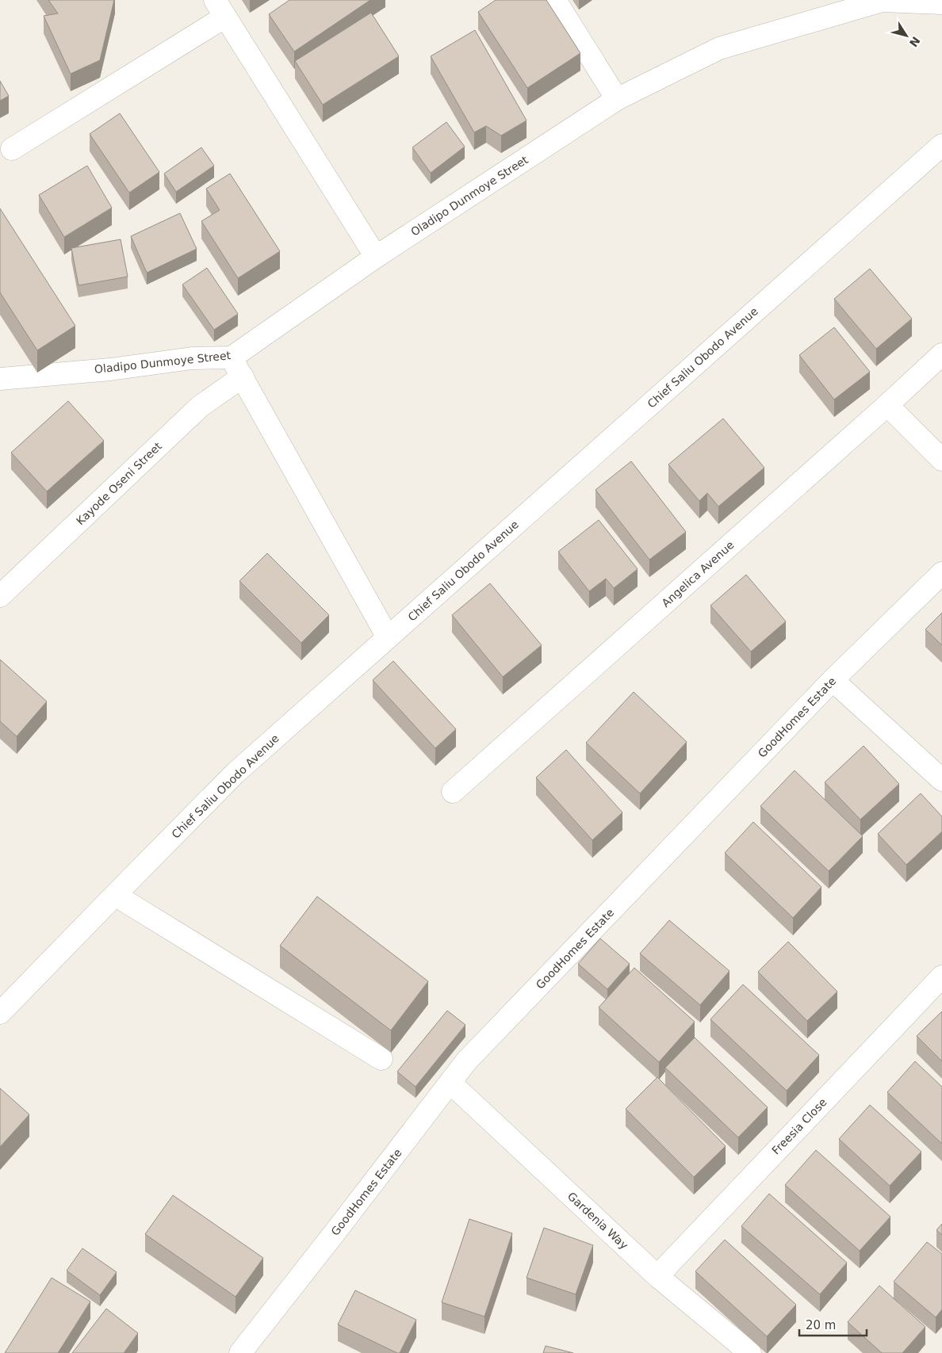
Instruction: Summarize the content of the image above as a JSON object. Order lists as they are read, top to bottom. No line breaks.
{"streets":{"street":["Oladipo Dunmoye Street","Chief Saliu Obodo Avenue","Kayode Oseni Street","Angelica Avenue","GoodHomes Estate","Freesia Close","Gardenia Way"]},"crossings":[["GoodHomes Estate","Gardenia Way"],["Freesia Close","Gardenia Way"]],"scale_bar":"20 m","north":"bottom right"}
